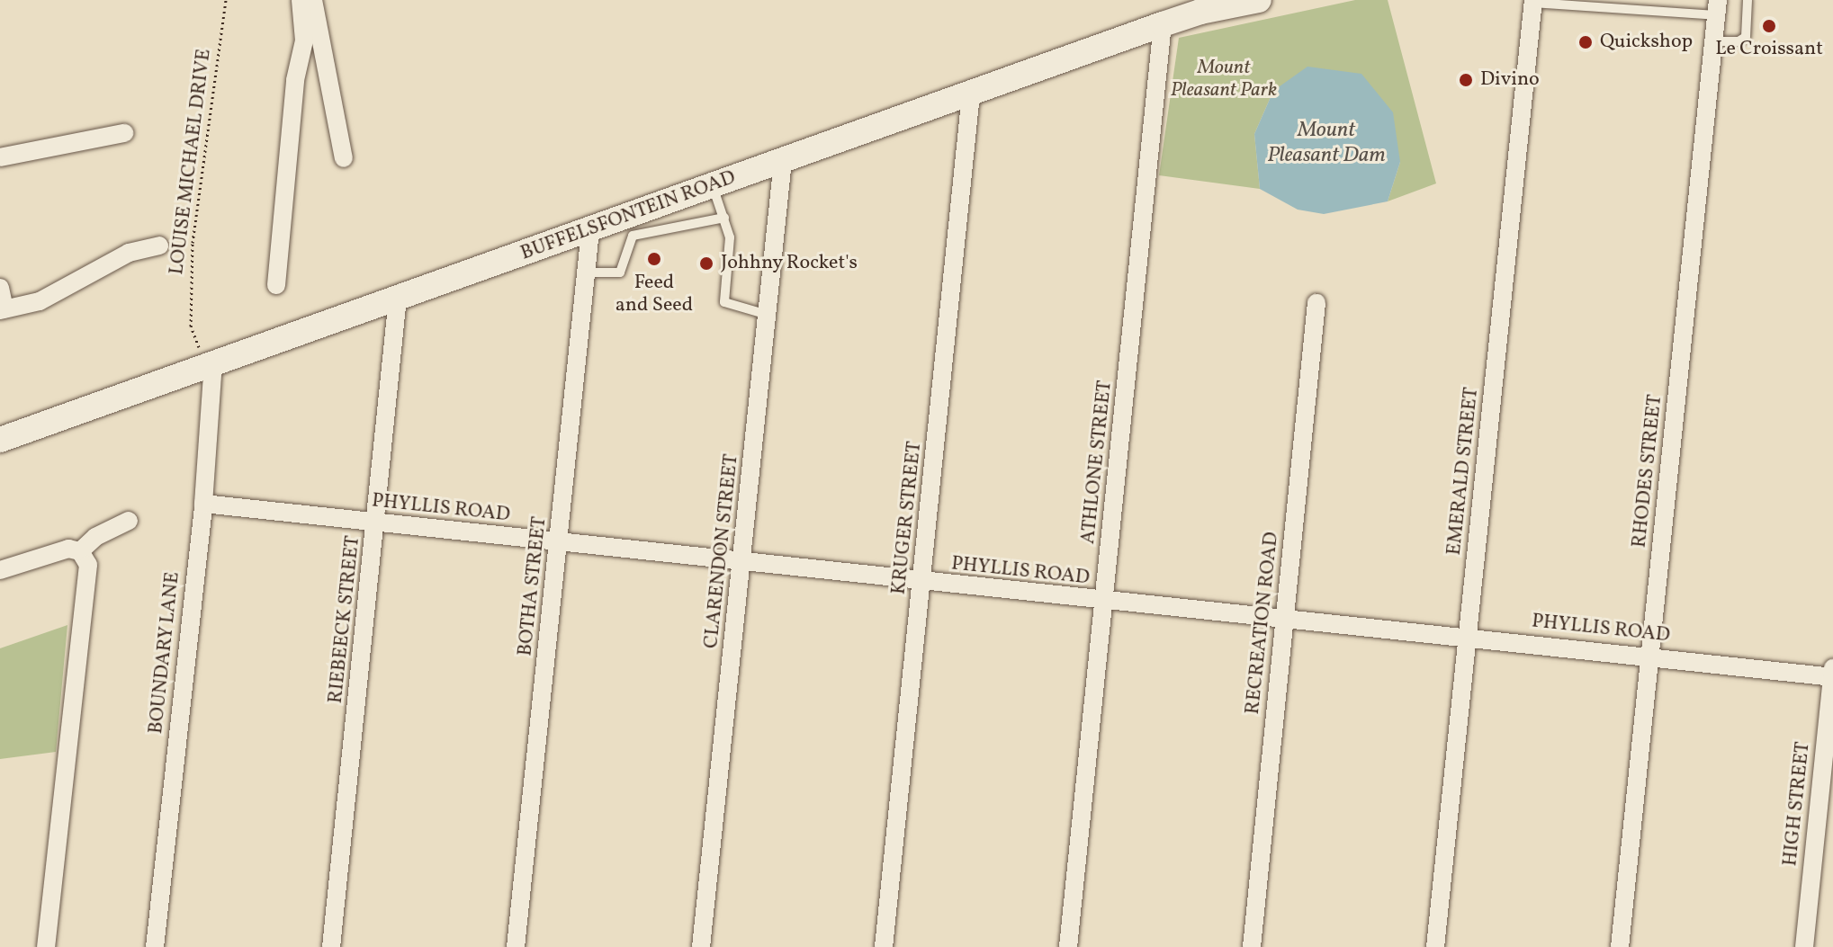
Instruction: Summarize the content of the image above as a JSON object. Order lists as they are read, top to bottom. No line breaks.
{"streets":{"main road":["BUFFELSFONTEIN ROAD"],"street":["ATHLONE STREET","EMERALD STREET","RHODES STREET","PHYLLIS ROAD","KRUGER STREET","CLARENDON STREET","BOTHA STREET","RIEBEECK STREET","RECREATION ROAD","BOUNDARY LANE","HIGH STREET"],"path":["LOUISE MICHAEL DRIVE"]},"crossings":[["LOUISE MICHAEL DRIVE","BUFFELSFONTEIN ROAD"],["LOUISE MICHAEL DRIVE","BOUNDARY LANE"],["BUFFELSFONTEIN ROAD","ATHLONE STREET"],["BUFFELSFONTEIN ROAD","KRUGER STREET"],["BUFFELSFONTEIN ROAD","CLARENDON STREET"],["BUFFELSFONTEIN ROAD","BOTHA STREET"],["BUFFELSFONTEIN ROAD","RIEBEECK STREET"],["BUFFELSFONTEIN ROAD","BOUNDARY LANE"],["ATHLONE STREET","PHYLLIS ROAD"],["EMERALD STREET","PHYLLIS ROAD"],["RHODES STREET","PHYLLIS ROAD"],["PHYLLIS ROAD","KRUGER STREET"],["PHYLLIS ROAD","CLARENDON STREET"],["PHYLLIS ROAD","BOTHA STREET"],["PHYLLIS ROAD","RIEBEECK STREET"],["PHYLLIS ROAD","RECREATION ROAD"],["PHYLLIS ROAD","BOUNDARY LANE"],["PHYLLIS ROAD","HIGH STREET"]],"water":["Mount Pleasant Dam"],"parks":["Mount Pleasant Park"],"places":["Le Croissant","Quickshop","Divino","Feed and Seed","Johhny Rocket's"]}
